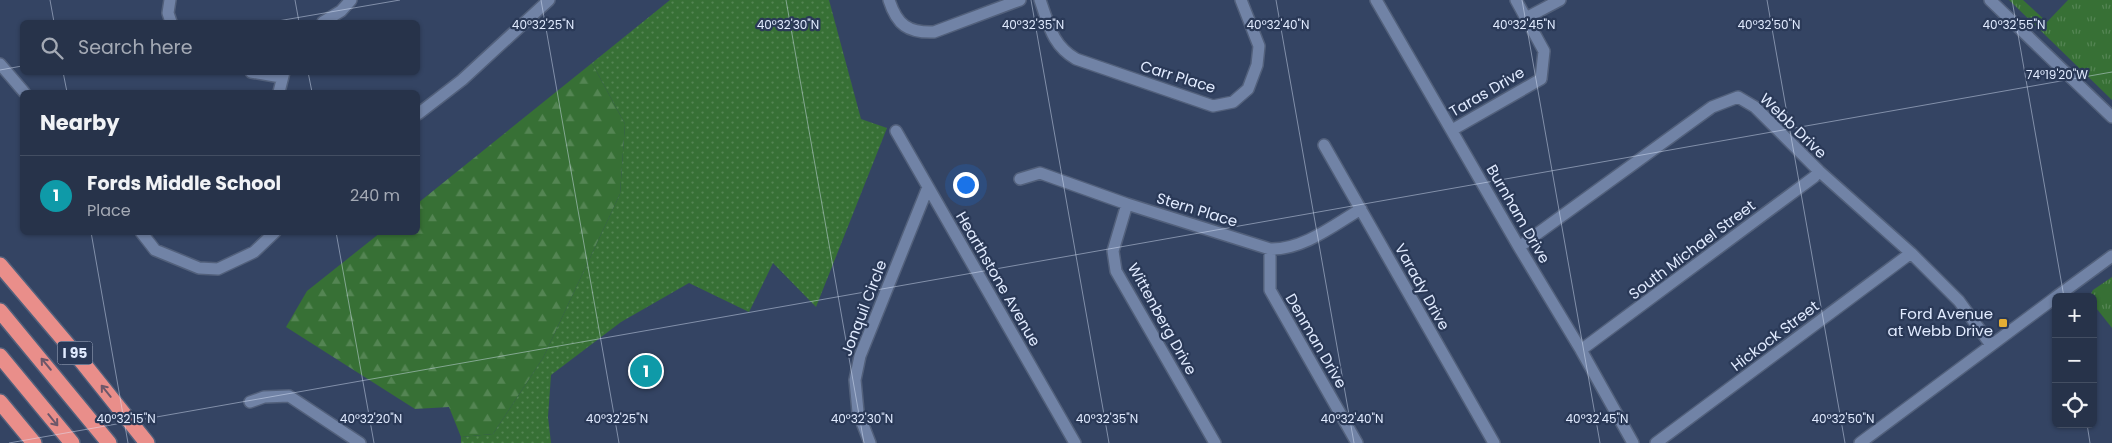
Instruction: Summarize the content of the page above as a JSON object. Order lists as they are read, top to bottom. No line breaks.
{"streets":{"highway":["I 95"],"street":["Carr Place","Taras Drive","Webb Drive","Stern Place","Burnham Drive","South Michael Street","Hearthstone Avenue","Varady Drive","Jonquil Circle","Wittenberg Drive","Hickock Street","Denman Drive"]},"crossings":[["Taras Drive","Burnham Drive"],["Webb Drive","Burnham Drive"],["Webb Drive","South Michael Street"],["Webb Drive","Hickock Street"],["Stern Place","Varady Drive"],["Stern Place","Wittenberg Drive"],["Stern Place","Denman Drive"],["Burnham Drive","South Michael Street"],["Hearthstone Avenue","Jonquil Circle"]],"places":{"transit":["Ford Avenue at Webb Drive"]},"page":{"search":"Search here","heading":"Nearby","list":[{"mark":"1","name":"Fords Middle School","note":"Place","value":"240 m"}],"map_buttons":["+","−"],"pins":"1"},"coordinates":["40°32'25\"N","40°32'30\"N","40°32'35\"N","40°32'40\"N","40°32'45\"N","40°32'50\"N","40°32'55\"N","74°19'20\"W","40°32'15\"N","40°32'20\"N"]}
